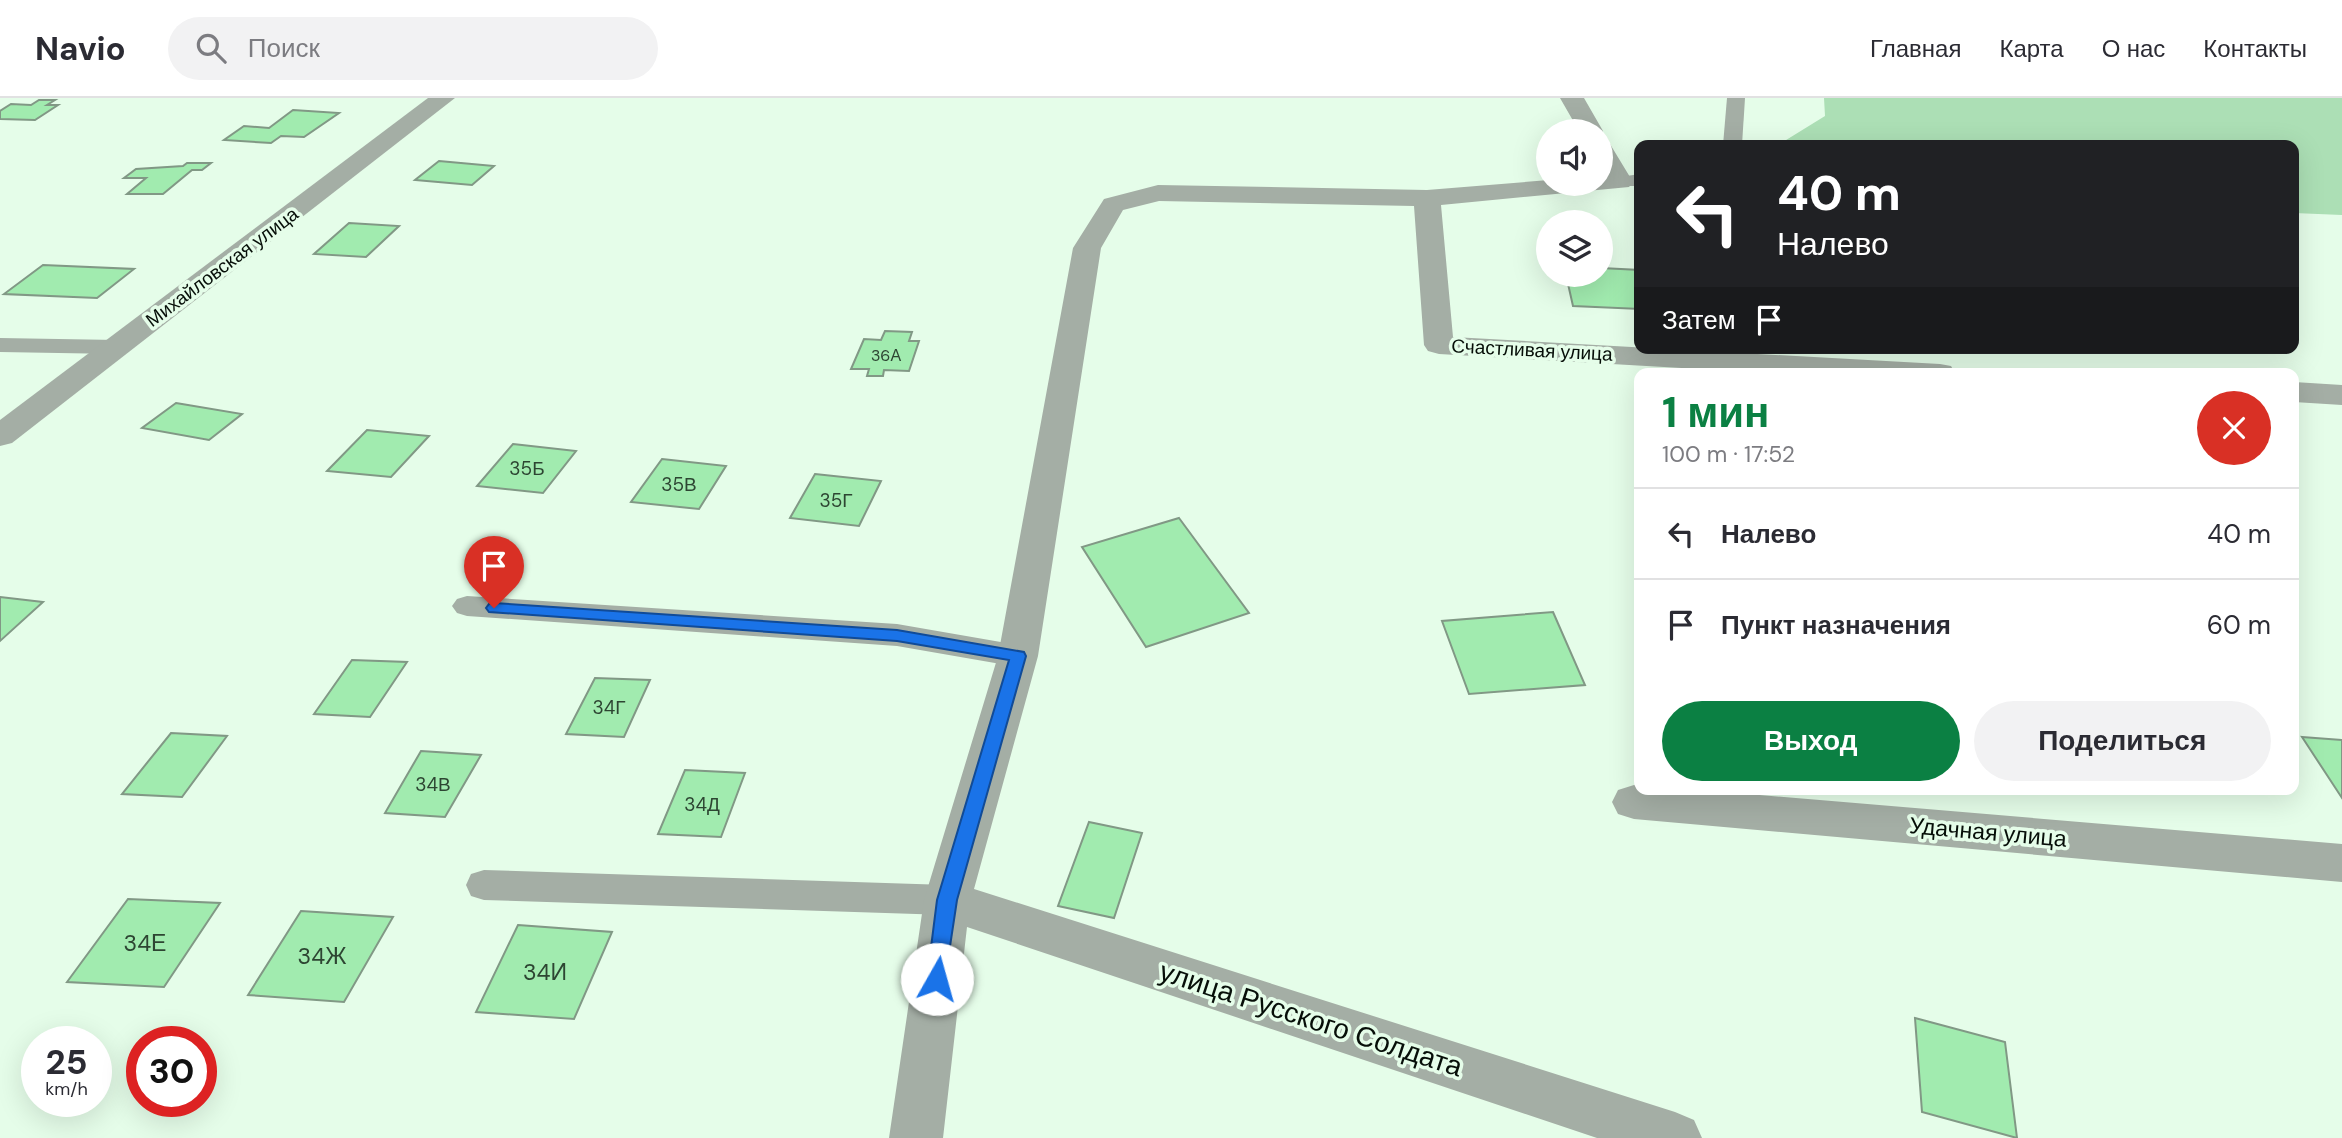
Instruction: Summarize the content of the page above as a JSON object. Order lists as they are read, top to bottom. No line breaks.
{"streets":{"street":["Михайловская улица","Счастливая улица","Удачная улица","улица Русского Солдата"]},"house_numbers":["36А","35Б","35В","35Г","34Г","34В","34Д","34Е","34Ж","34И"],"page":{"header":"Navio","search":"Поиск","nav":["Главная","Карта","О нас","Контакты"],"turn":["40 m","Налево"],"then":"Затем","heading":["1 мин","100 m · 17:52"],"list":[{"name":"Налево","value":"40 m"},{"name":"Пункт назначения","value":"60 m"}],"buttons":["Выход","Поделиться"],"speed":"25 km/h","limit":"30"}}
